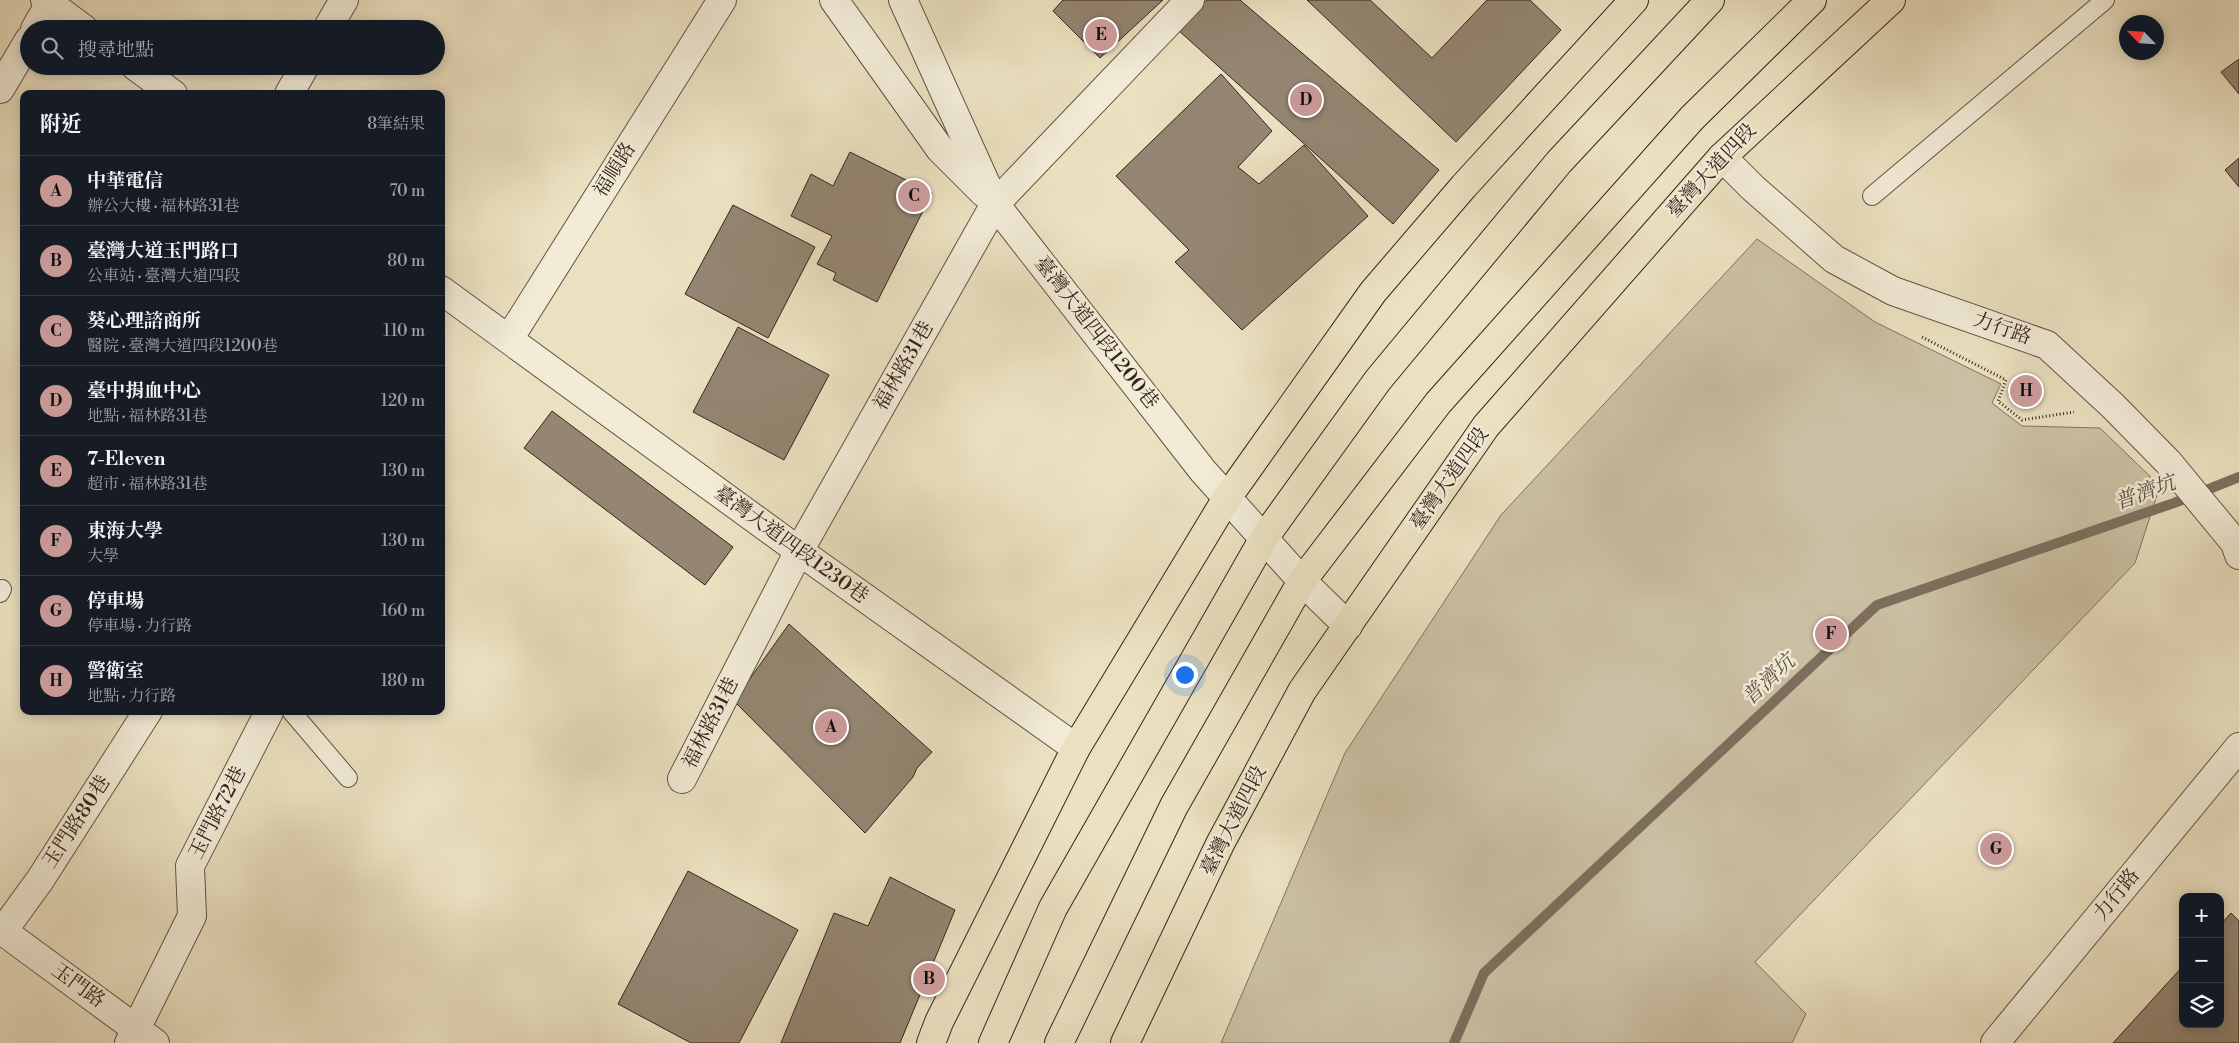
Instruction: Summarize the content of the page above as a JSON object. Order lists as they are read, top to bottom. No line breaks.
{"streets":{"main road":["臺灣大道四段"],"street":["福順路","力行路","臺灣大道四段1200巷","福林路31巷","臺灣大道四段1230巷","玉門路72巷","玉門路80巷","玉門路"]},"crossings":[["福順路","臺灣大道四段1230巷"],["臺灣大道四段","力行路"],["臺灣大道四段","臺灣大道四段1200巷"],["臺灣大道四段1200巷","福林路31巷"],["福林路31巷","臺灣大道四段1230巷"],["玉門路72巷","玉門路"],["玉門路80巷","玉門路"]],"water":["普濟坑"],"north":"top left","page":{"pins":["E","D","C","H","F","A","G","B"],"search":"搜尋地點","heading":["附近","8筆結果"],"list":[{"mark":"A","name":"中華電信","note":"辦公大樓 · 福林路31巷","value":"70 m"},{"mark":"B","name":"臺灣大道玉門路口","note":"公車站 · 臺灣大道四段","value":"80 m"},{"mark":"C","name":"葵心理諮商所","note":"醫院 · 臺灣大道四段1200巷","value":"110 m"},{"mark":"D","name":"臺中捐血中心","note":"地點 · 福林路31巷","value":"120 m"},{"mark":"E","name":"7-Eleven","note":"超市 · 福林路31巷","value":"130 m"},{"mark":"F","name":"東海大學","note":"大學","value":"130 m"},{"mark":"G","name":"停車場","note":"停車場 · 力行路","value":"160 m"},{"mark":"H","name":"警衛室","note":"地點 · 力行路","value":"180 m"}],"map_buttons":["+","−"]}}
